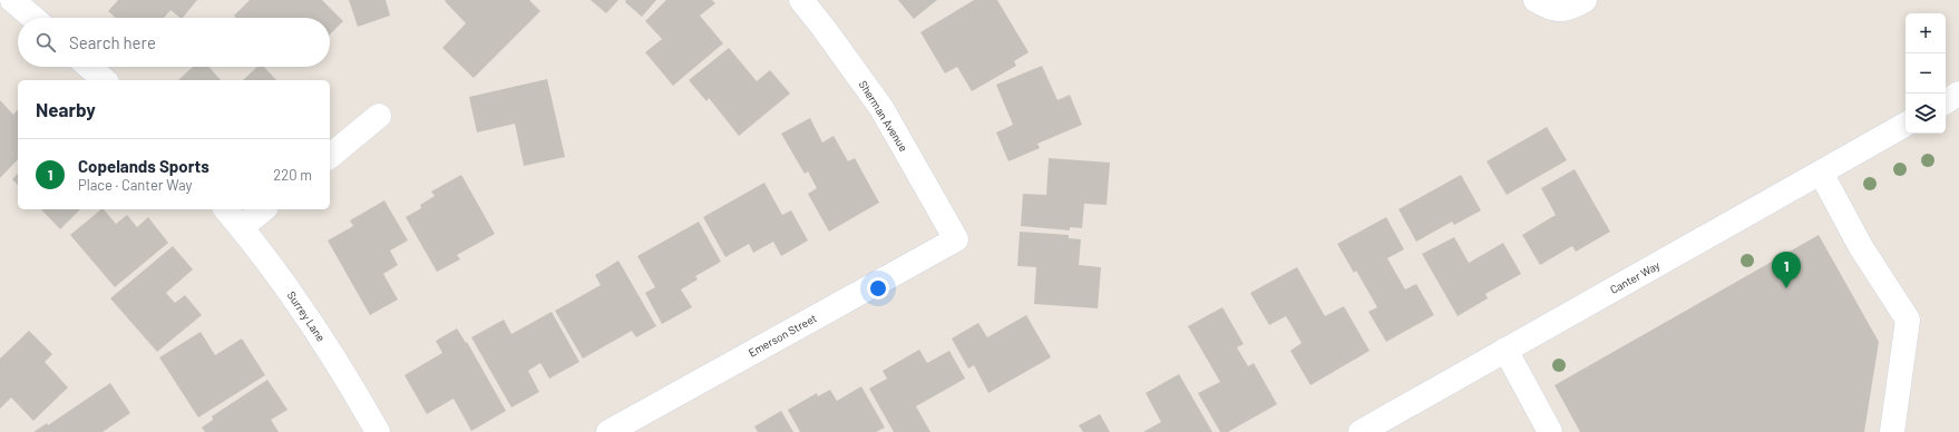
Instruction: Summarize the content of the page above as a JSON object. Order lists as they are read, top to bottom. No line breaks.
{"streets":{"street":["Sherman Avenue","Canter Way","Surrey Lane","Emerson Street"]},"crossings":[["Sherman Avenue","Emerson Street"]],"page":{"map_buttons":["+","−"],"search":"Search here","heading":"Nearby","list":[{"mark":"1","name":"Copelands Sports","note":"Place · Canter Way","value":"220 m"}],"pins":"1"}}
